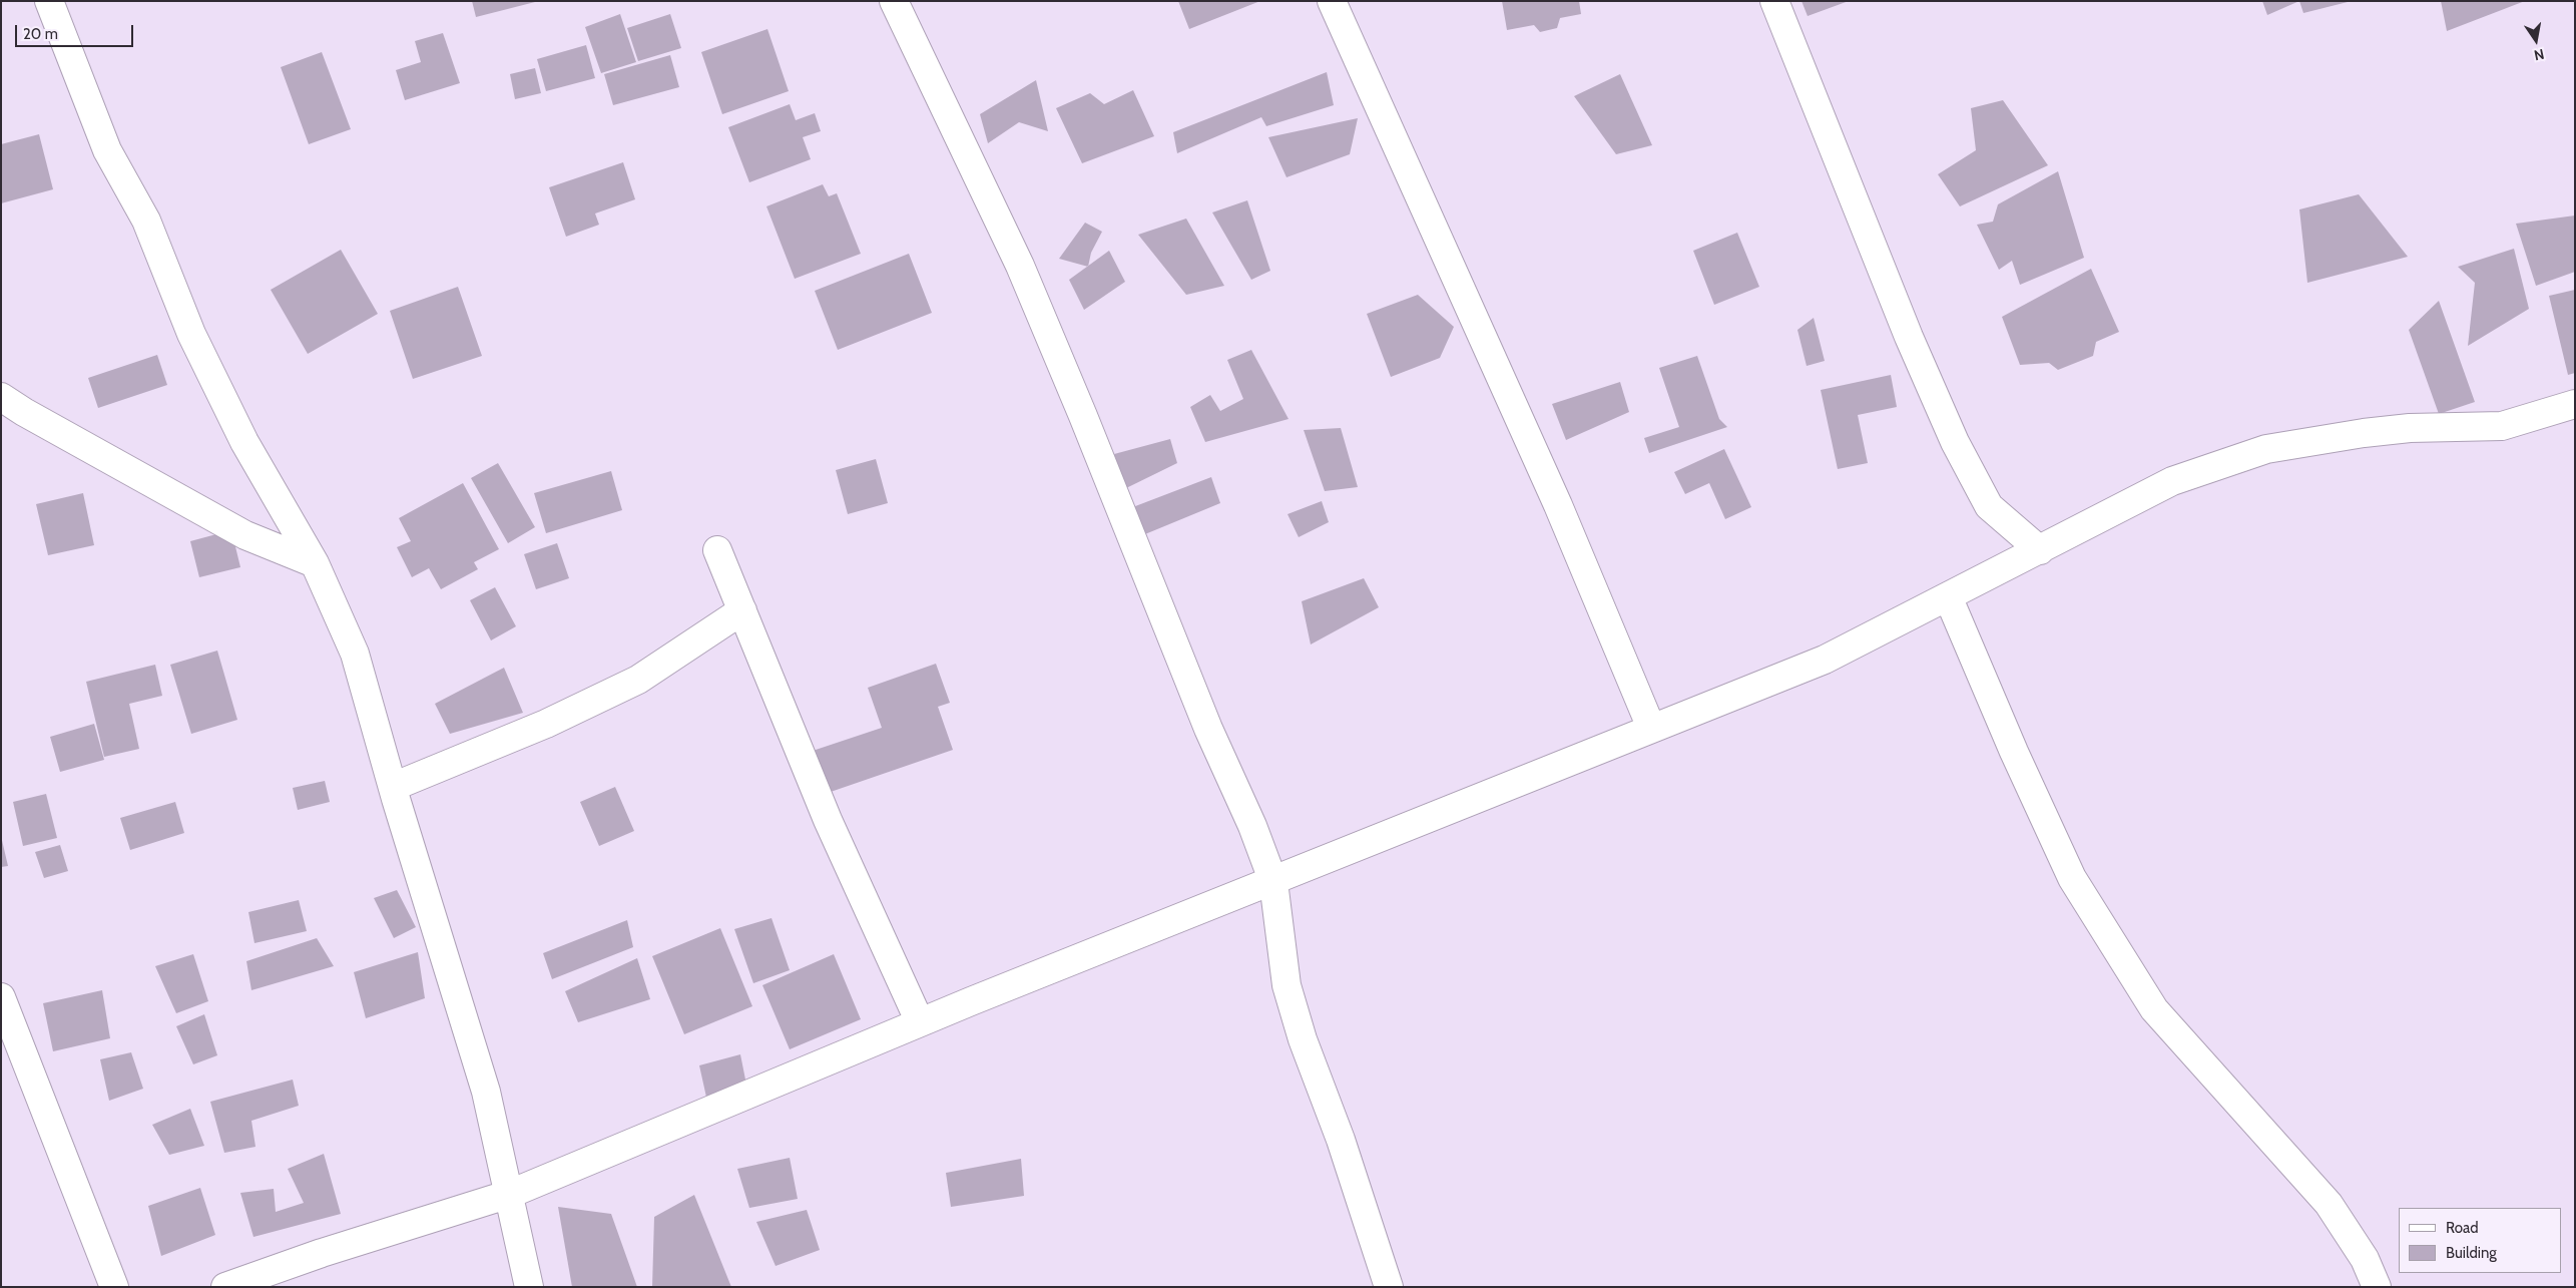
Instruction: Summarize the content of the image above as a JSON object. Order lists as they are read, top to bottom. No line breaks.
{"legend":["Road","Building"],"scale_bar":"20 m","north":"bottom"}
